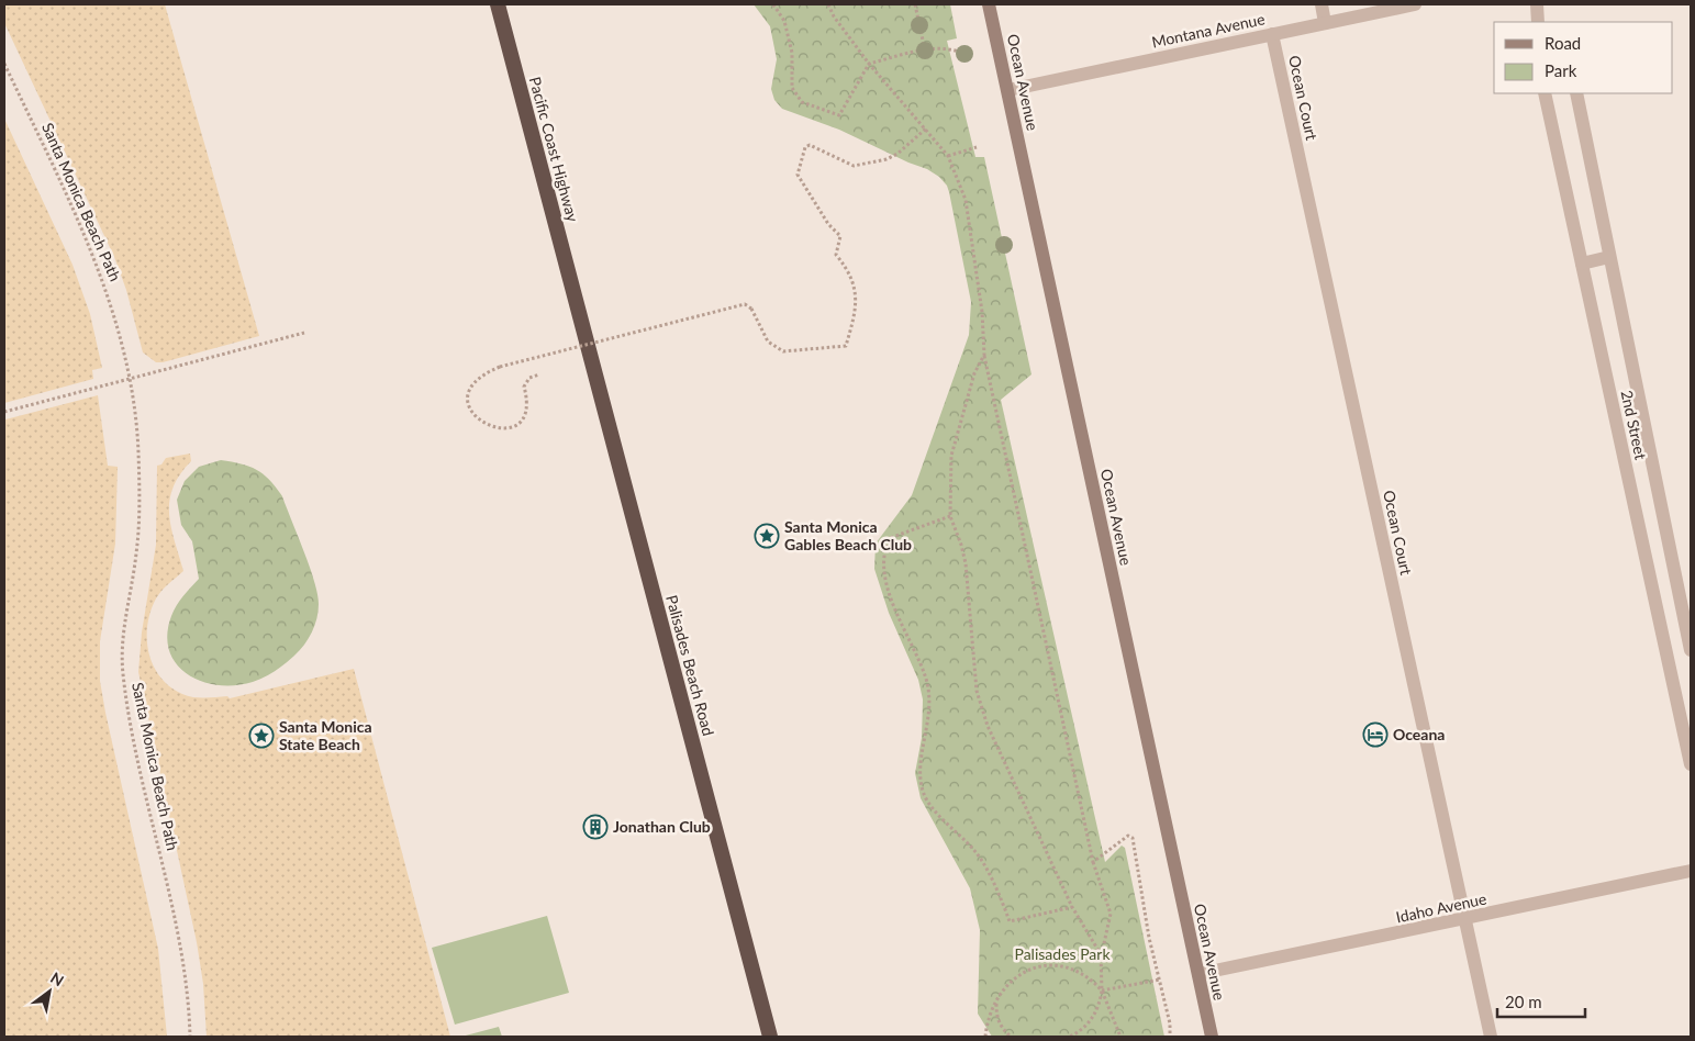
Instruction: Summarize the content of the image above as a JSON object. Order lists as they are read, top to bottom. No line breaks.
{"streets":{"highway":["Pacific Coast Highway","Palisades Beach Road"],"main road":["Ocean Avenue"],"street":["Montana Avenue","Ocean Court","2nd Street","Idaho Avenue"],"path":["Santa Monica Beach Path"]},"crossings":[["Montana Avenue","Ocean Avenue"],["Montana Avenue","Ocean Court"],["Ocean Avenue","Idaho Avenue"],["Ocean Court","Idaho Avenue"],["Pacific Coast Highway","Palisades Beach Road"]],"parks":["Palisades Park"],"places":{"place":["Santa Monica Gables Beach Club","Santa Monica State Beach"],"hotel":["Oceana"],"building":["Jonathan Club"]},"legend":["Road","Park"],"scale_bar":"20 m","north":"top right"}
